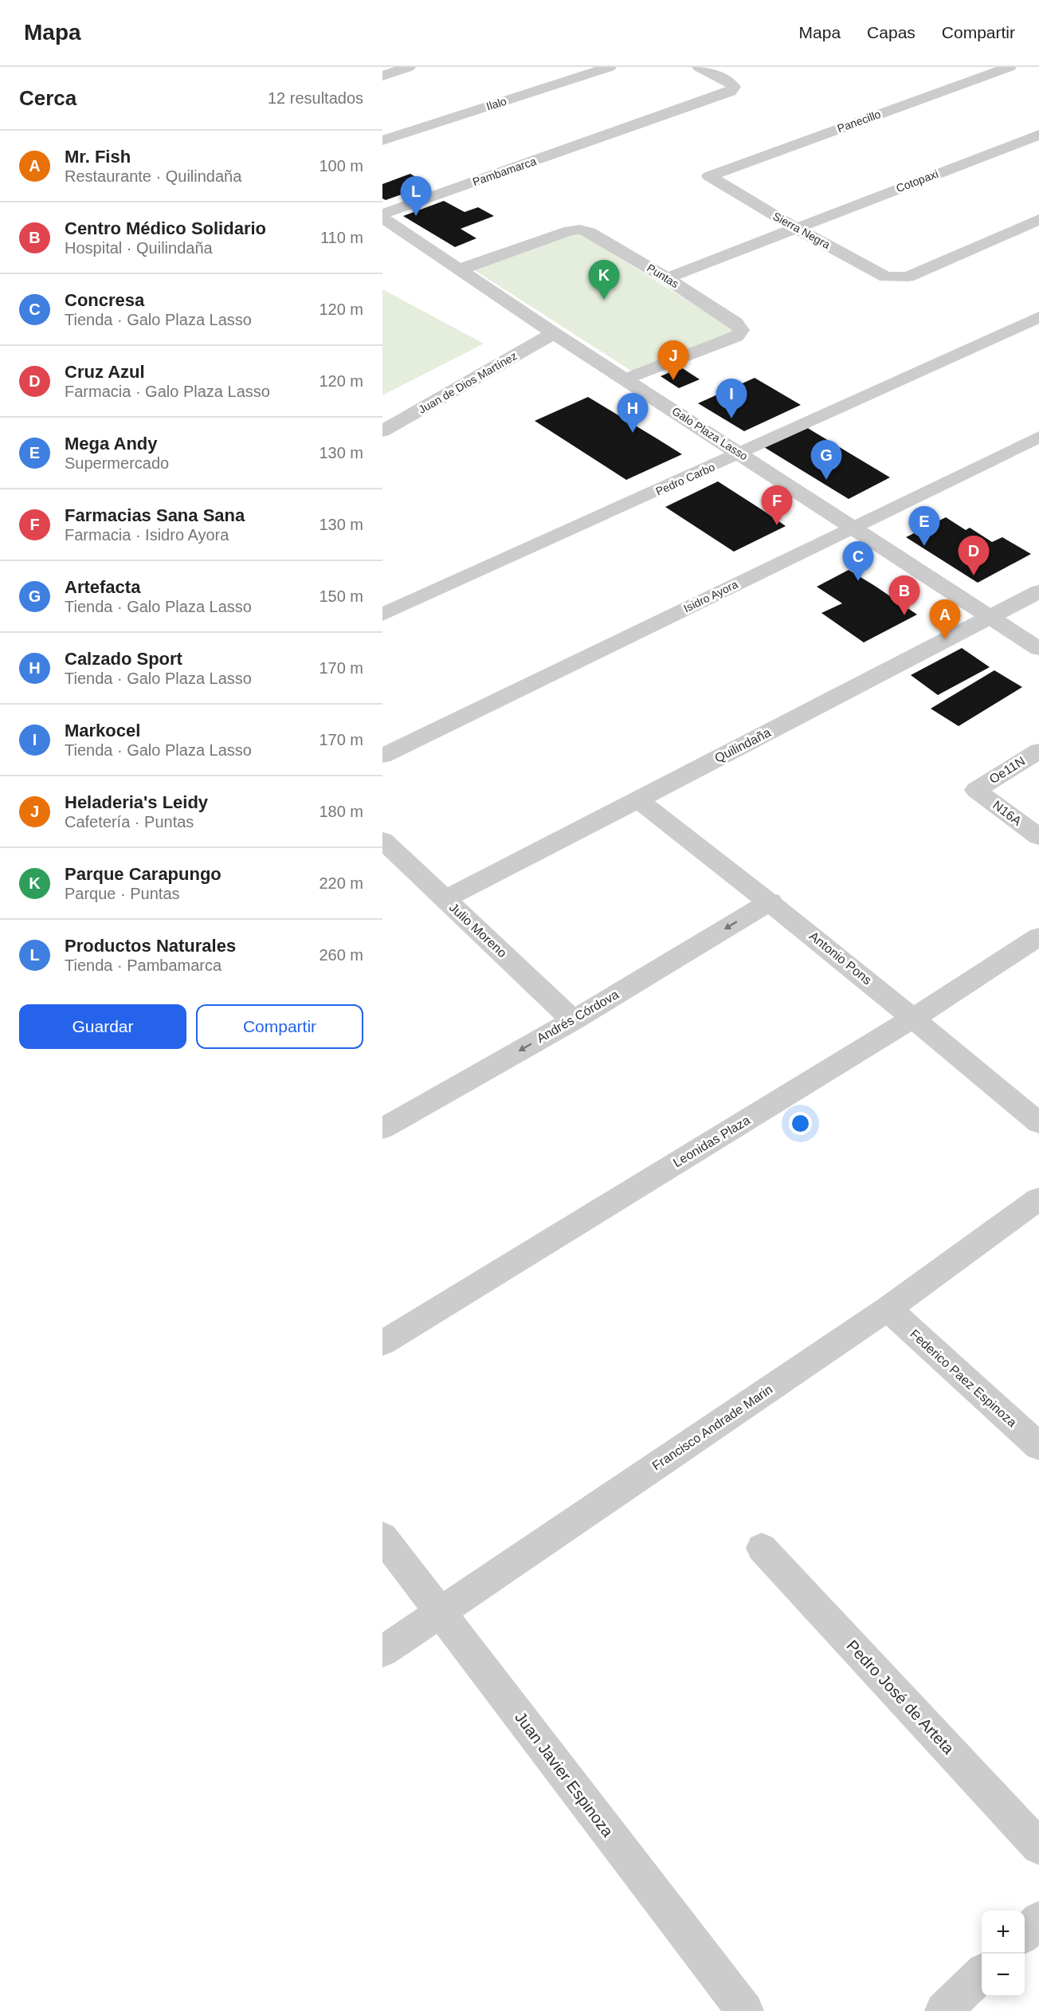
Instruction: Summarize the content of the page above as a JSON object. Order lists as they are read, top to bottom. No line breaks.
{"streets":{"street":["Ilalo","Panecillo","Pambamarca","Cotopaxi","Sierra Negra","Puntas","Juan de Dios Martínez","Galo Plaza Lasso","Pedro Carbo","Isidro Ayora","Quilindaña","Oe11N","N16A","Julio Moreno","Antonio Pons","Andrés Córdova","Leonidas Plaza","Federico Paez Espinoza","Francisco Andrade Marin","Pedro José de Arteta","Juan Javier Espinoza"]},"crossings":[["Panecillo","Sierra Negra"],["Pambamarca","Galo Plaza Lasso"],["Cotopaxi","Sierra Negra"],["Cotopaxi","Puntas"],["Puntas","Galo Plaza Lasso"],["Juan de Dios Martínez","Galo Plaza Lasso"],["Galo Plaza Lasso","Pedro Carbo"],["Galo Plaza Lasso","Isidro Ayora"],["Galo Plaza Lasso","Quilindaña"],["Quilindaña","Julio Moreno"],["Quilindaña","Antonio Pons"],["Oe11N","N16A"],["Julio Moreno","Andrés Córdova"],["Antonio Pons","Andrés Córdova"],["Antonio Pons","Leonidas Plaza"],["Federico Paez Espinoza","Francisco Andrade Marin"],["Francisco Andrade Marin","Juan Javier Espinoza"]],"one_way":["Andrés Córdova"],"page":{"header":"Mapa","nav":["Mapa","Capas","Compartir"],"heading":["Cerca","12 resultados"],"list":[{"mark":"A","name":"Mr. Fish","note":"Restaurante · Quilindaña","value":"100 m"},{"mark":"B","name":"Centro Médico Solidario","note":"Hospital · Quilindaña","value":"110 m"},{"mark":"C","name":"Concresa","note":"Tienda · Galo Plaza Lasso","value":"120 m"},{"mark":"D","name":"Cruz Azul","note":"Farmacia · Galo Plaza Lasso","value":"120 m"},{"mark":"E","name":"Mega Andy","note":"Supermercado","value":"130 m"},{"mark":"F","name":"Farmacias Sana Sana","note":"Farmacia · Isidro Ayora","value":"130 m"},{"mark":"G","name":"Artefacta","note":"Tienda · Galo Plaza Lasso","value":"150 m"},{"mark":"H","name":"Calzado Sport","note":"Tienda · Galo Plaza Lasso","value":"170 m"},{"mark":"I","name":"Markocel","note":"Tienda · Galo Plaza Lasso","value":"170 m"},{"mark":"J","name":"Heladeria's Leidy","note":"Cafetería · Puntas","value":"180 m"},{"mark":"K","name":"Parque Carapungo","note":"Parque · Puntas","value":"220 m"},{"mark":"L","name":"Productos Naturales","note":"Tienda · Pambamarca","value":"260 m"}],"pins":["L","K","J","I","H","G","F","E","D","C","B","A"],"buttons":["Guardar","Compartir"],"map_buttons":["+","−"]}}
